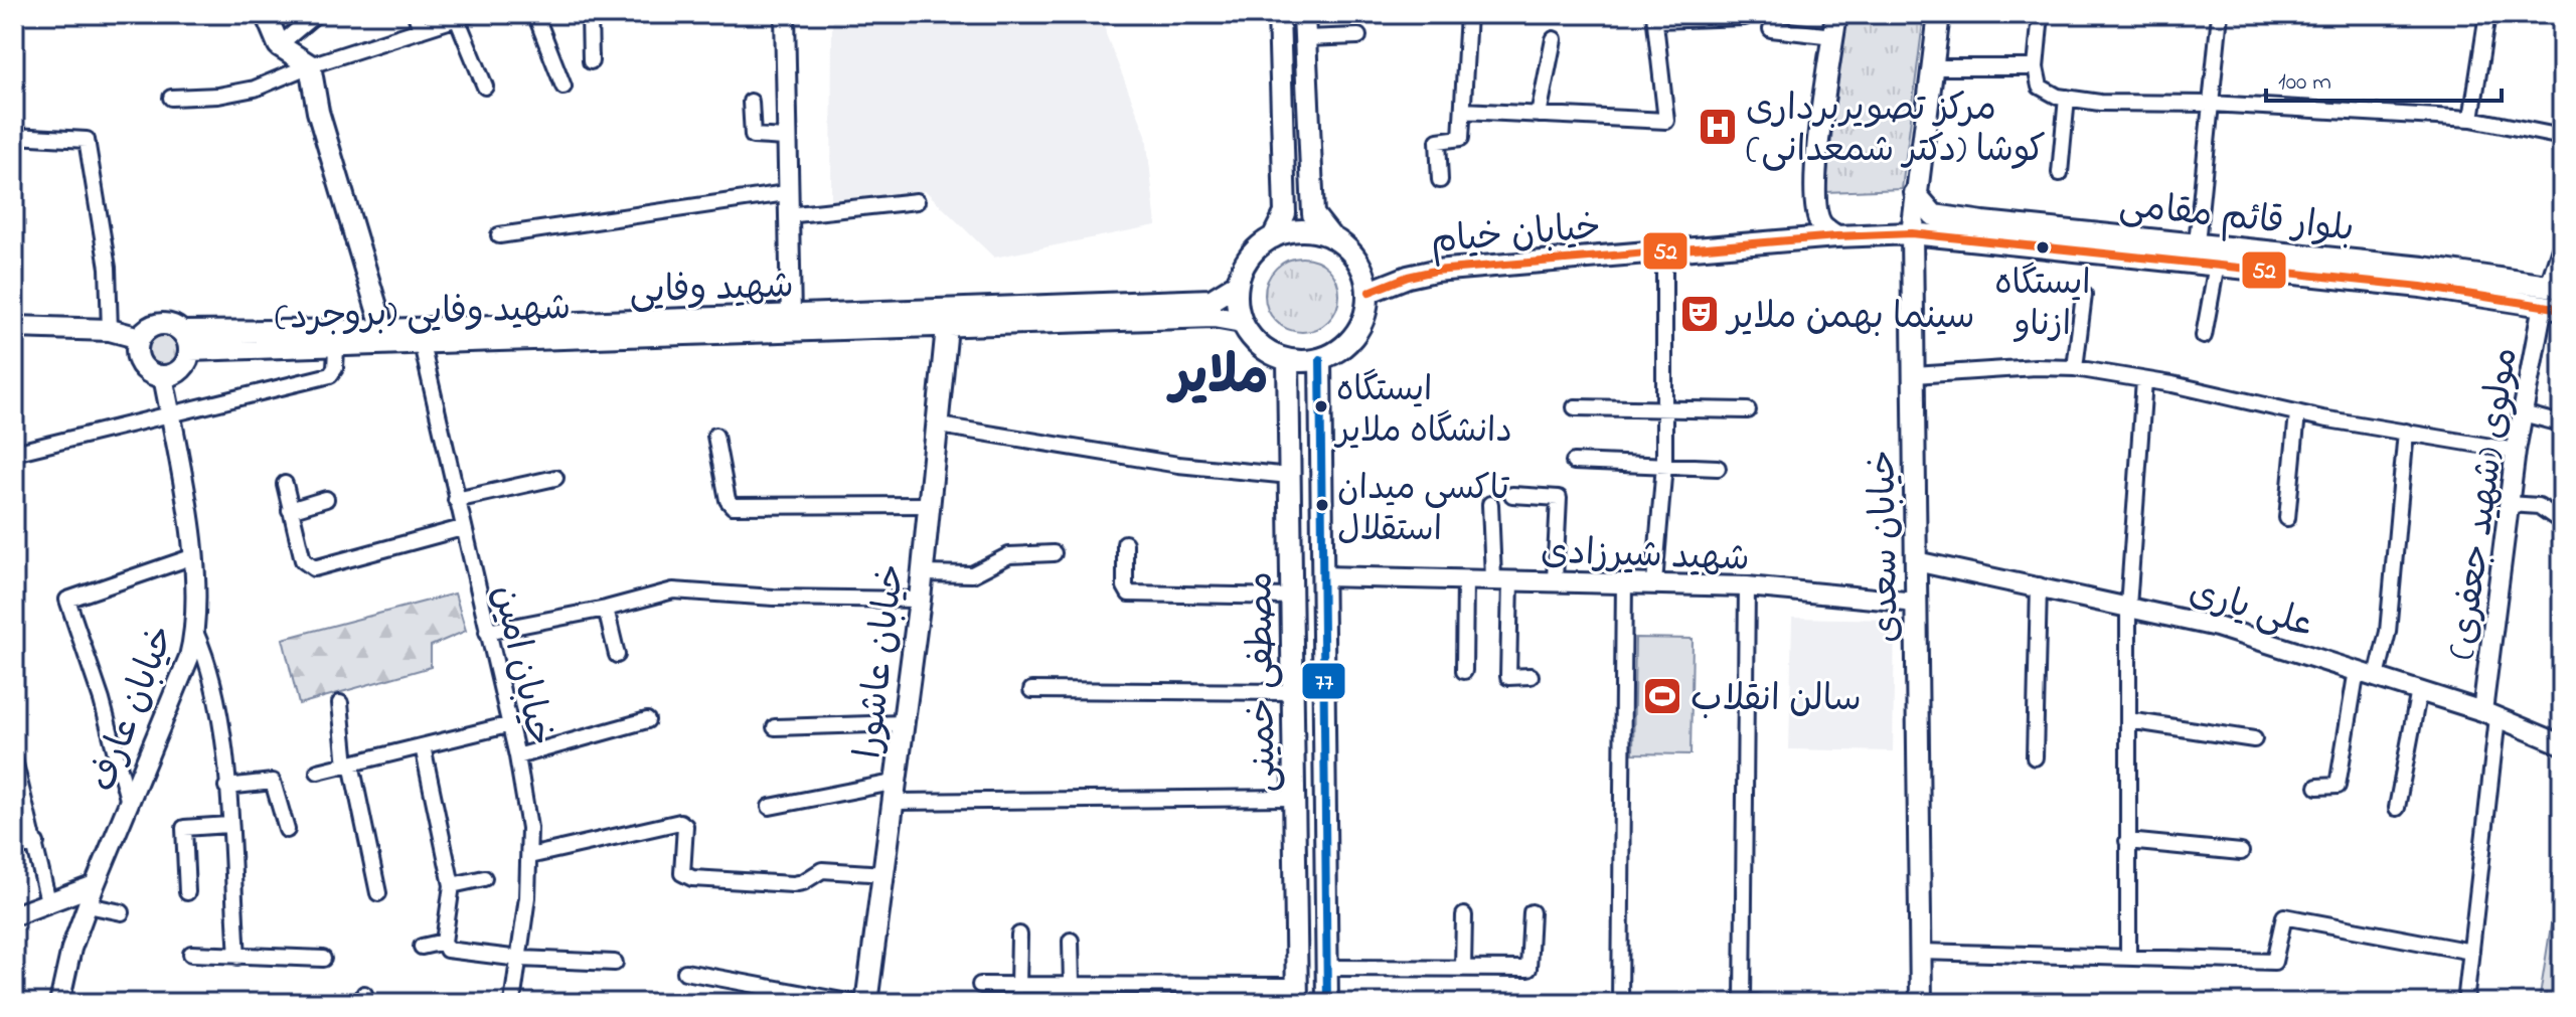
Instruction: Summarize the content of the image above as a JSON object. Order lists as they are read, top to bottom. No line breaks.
{"streets":{"main road":["بلوار قائم مقامی","خیابان خیام","شهید وفایی","شهید وفایی (بروجرد)","خیابان سعدی","خیابان عاشورا","مصطفی خمینی"],"street":["مولوی (شهید جعفری)","شهید شیرزادی","علی یاری","خیابان امین","خیابان عارف"]},"crossings":[["بلوار قائم مقامی","خیابان خیام"],["بلوار قائم مقامی","مولوی (شهید جعفری)"],["بلوار قائم مقامی","خیابان سعدی"],["خیابان خیام","شهید وفایی"],["خیابان خیام","خیابان سعدی"],["خیابان خیام","مصطفی خمینی"],["شهید وفایی","شهید وفایی (بروجرد)"],["شهید وفایی","مصطفی خمینی"],["شهید وفایی","خیابان عارف"],["شهید وفایی (بروجرد)","خیابان عاشورا"],["شهید وفایی (بروجرد)","خیابان امین"],["شهید وفایی (بروجرد)","خیابان عارف"],["مولوی (شهید جعفری)","علی یاری"],["خیابان سعدی","شهید شیرزادی"],["خیابان سعدی","علی یاری"]],"districts":["ملایر"],"places":{"hospital":["مرکز تصویربرداری کوشا (دکتر شمعدانی)"],"other":["ایستگاه ازناو","ایستگاه دانشگاه ملایر","تاکسی میدان استقلال"],"theatre":["سینما بهمن ملایر"],"sports":["سالن انقلاب"]},"lines":["transit line 52","transit line 77"],"scale_bar":"100 m"}
